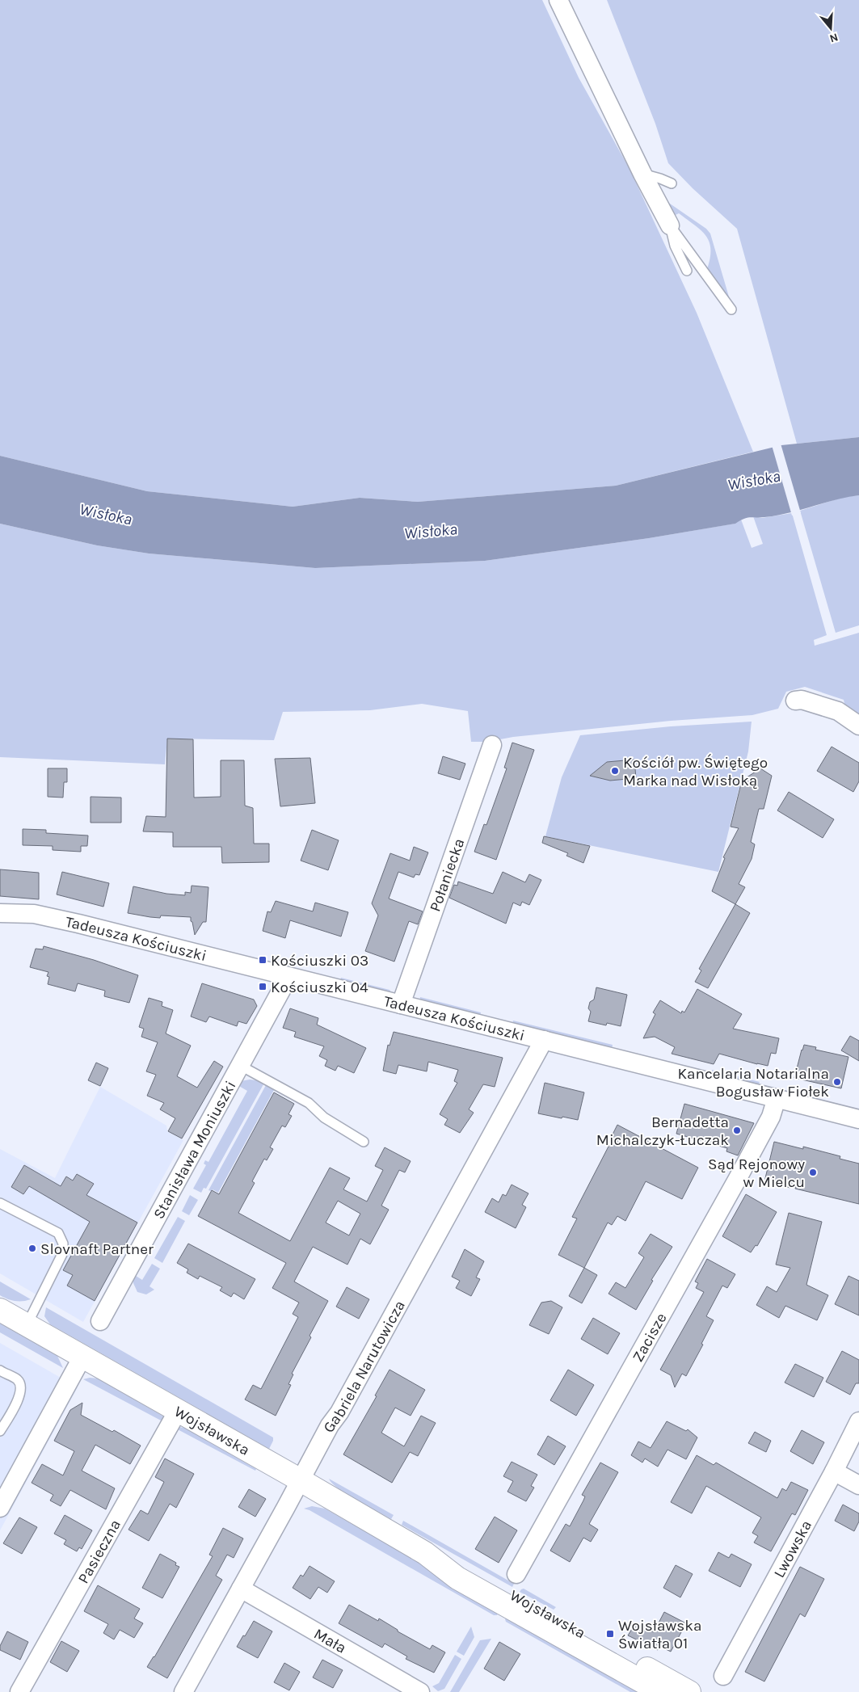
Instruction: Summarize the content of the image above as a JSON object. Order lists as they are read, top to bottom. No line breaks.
{"streets":{"street":["Połaniecka","Tadeusza Kościuszki","Stanisława Moniuszki","Zacisze","Gabriela Narutowicza","Wojsławska","Lwowska","Pasieczna","Mała"]},"crossings":[["Połaniecka","Tadeusza Kościuszki"],["Tadeusza Kościuszki","Stanisława Moniuszki"],["Tadeusza Kościuszki","Zacisze"],["Tadeusza Kościuszki","Gabriela Narutowicza"],["Gabriela Narutowicza","Wojsławska"],["Gabriela Narutowicza","Mała"],["Wojsławska","Pasieczna"]],"water":["Wisłoka"],"places":{"other":["Kościół pw. Świętego Marka nad Wisłoką","Kancelaria Notarialna Bogusław Fiołek","Bernadetta Michalczyk-Łuczak","Sąd Rejonowy w Mielcu","Slovnaft Partner"],"transit":["Kościuszki 03","Kościuszki 04","Wojsławska Światła 01"]},"north":"bottom"}
